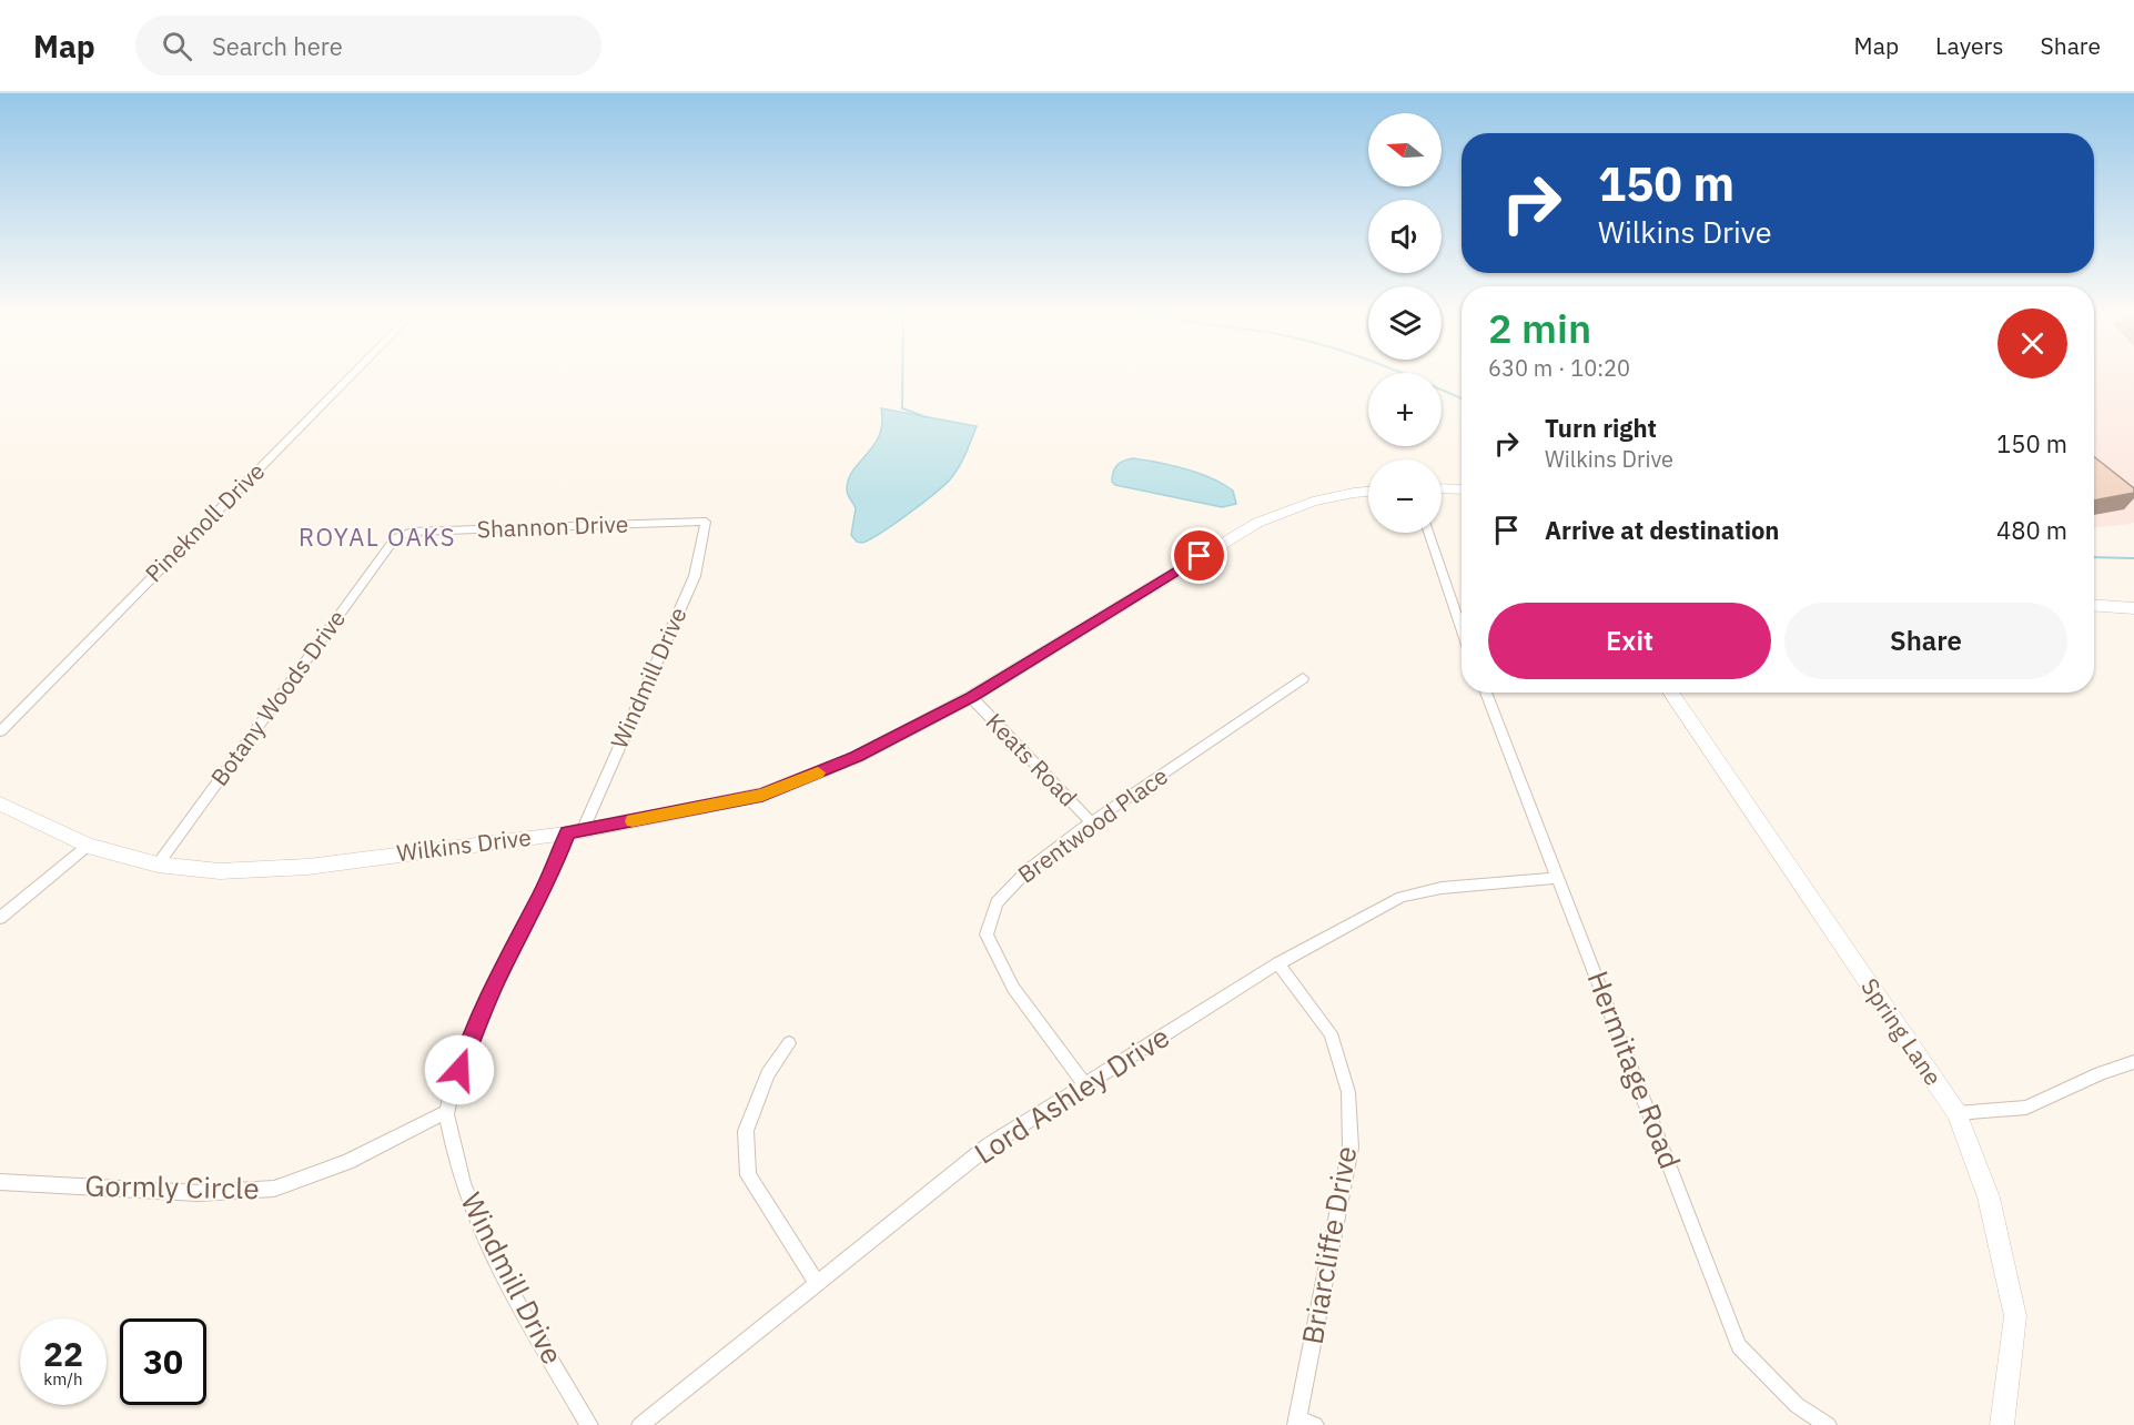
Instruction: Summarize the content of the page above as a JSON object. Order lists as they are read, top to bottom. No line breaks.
{"streets":{"street":["Pineknoll Drive","Shannon Drive","Windmill Drive","Botany Woods Drive","Keats Road","Brentwood Place","Wilkins Drive","Spring Lane","Hermitage Road","Lord Ashley Drive","Gormly Circle","Briarcliffe Drive"]},"crossings":[["Shannon Drive","Windmill Drive"],["Shannon Drive","Botany Woods Drive"],["Windmill Drive","Wilkins Drive"],["Windmill Drive","Gormly Circle"],["Botany Woods Drive","Wilkins Drive"],["Keats Road","Brentwood Place"],["Keats Road","Wilkins Drive"],["Brentwood Place","Lord Ashley Drive"],["Hermitage Road","Lord Ashley Drive"],["Lord Ashley Drive","Briarcliffe Drive"]],"districts":["ROYAL OAKS"],"north":"left","page":{"header":"Map","search":"Search here","nav":["Map","Layers","Share"],"map_buttons":["+","−"],"turn":["150 m","Wilkins Drive"],"heading":["2 min","630 m · 10:20"],"list":[{"name":"Turn right","note":"Wilkins Drive","value":"150 m"},{"name":"Arrive at destination","value":"480 m"}],"buttons":["Exit","Share"],"speed":"22 km/h","limit":"30"}}
